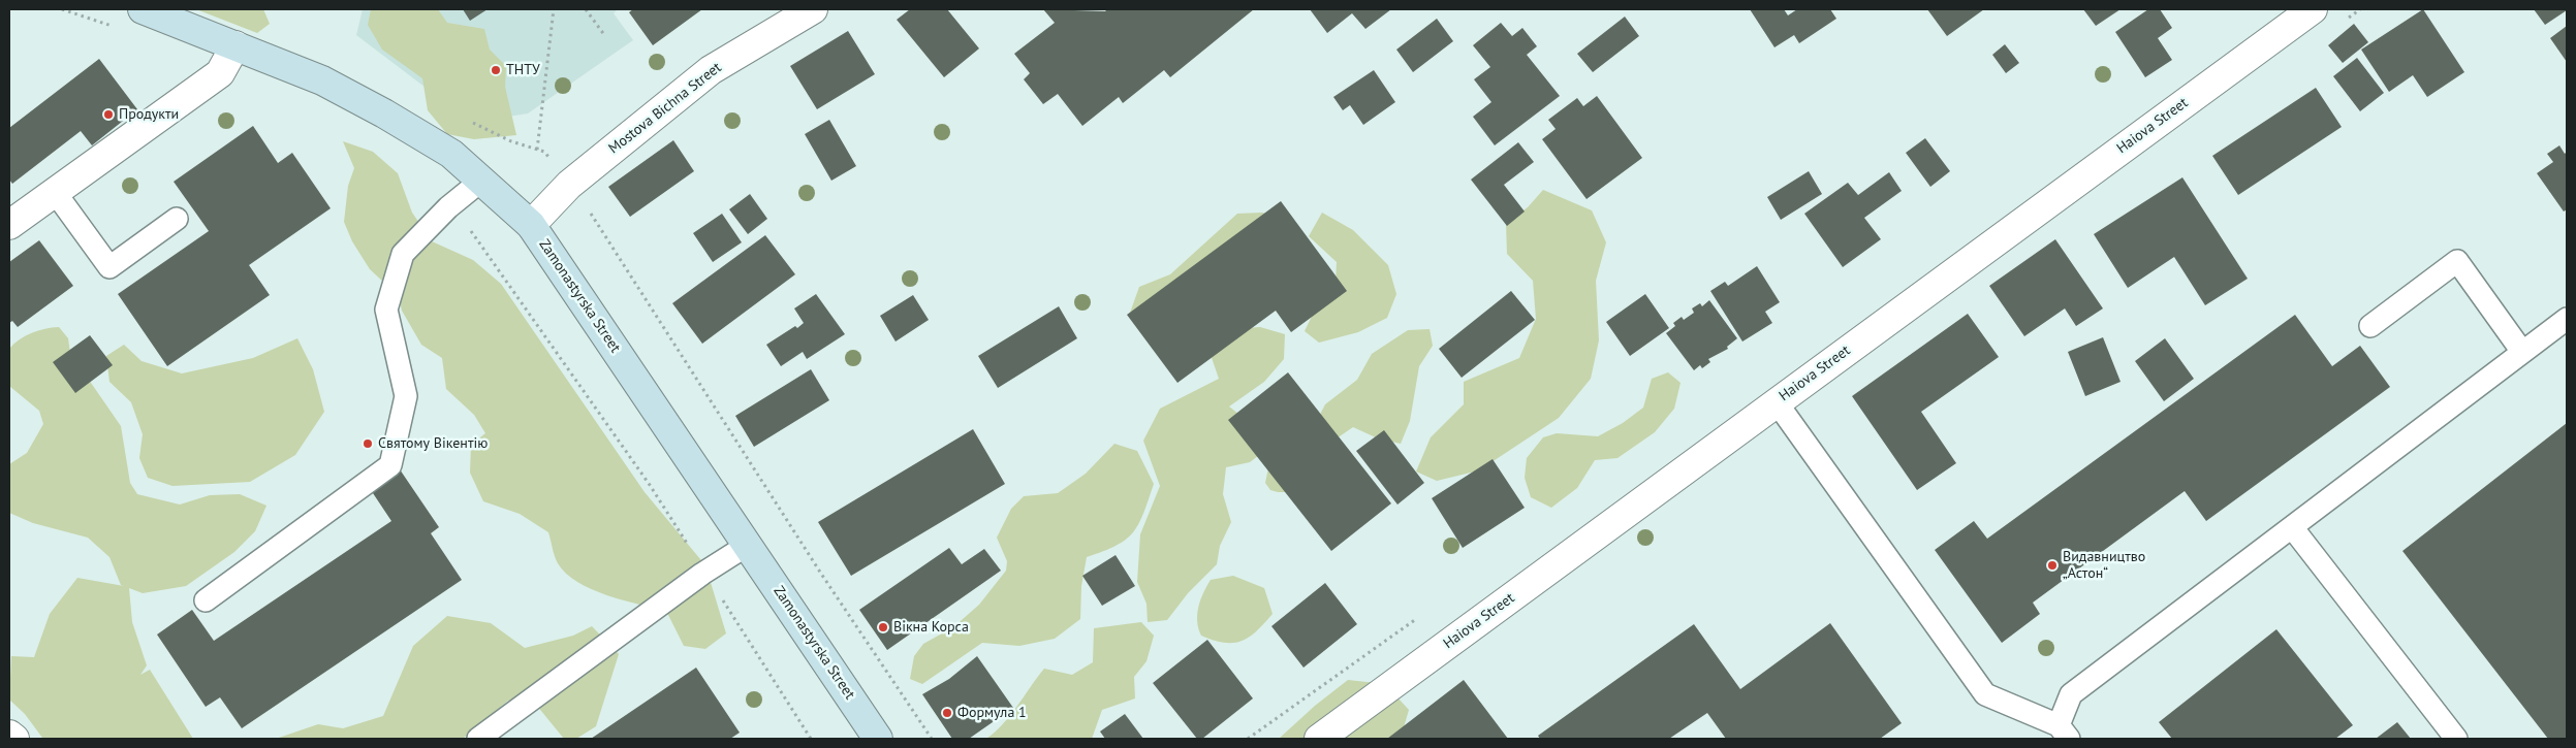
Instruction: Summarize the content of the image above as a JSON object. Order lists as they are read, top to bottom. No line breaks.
{"streets":{"main road":["Zamonastyrska Street"],"street":["Mostova Bichna Street","Haiova Street"]},"crossings":[["Mostova Bichna Street","Zamonastyrska Street"]],"places":["ТНТУ","Продукти","Святому Вікентію","Видавництво „Астон“","Вікна Корса","Формула 1"]}
